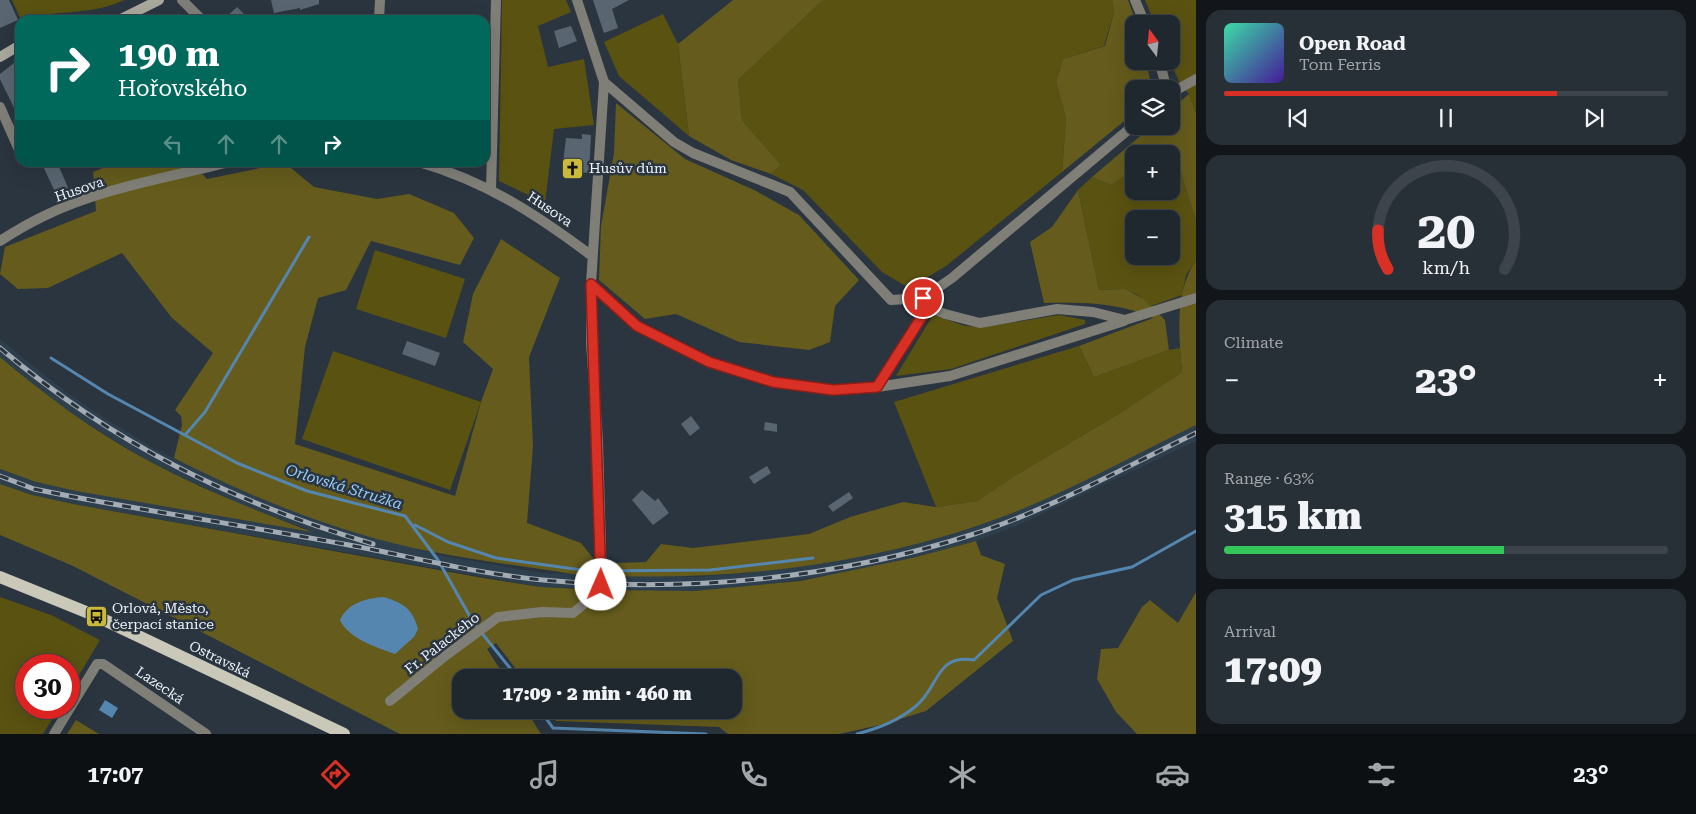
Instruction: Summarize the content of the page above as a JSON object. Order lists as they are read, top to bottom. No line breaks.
{"streets":{"main road":["Ostravská"],"street":["Husova","Fr. Palackého","Lazecká"]},"crossings":[["Husova","Fr. Palackého"]],"water":["Orlovská Stružka"],"places":{"church":["Husův dům"],"bus stop":["Orlová, Město, čerpací stanice"]},"north":"top","page":{"map_buttons":["+","−"],"turn":["190 m","Hořovského"],"song":["Open Road","Tom Ferris"],"tile":["Climate",["Range · 63%","315 km"],["Arrival","17:09"]],"heat":["−","23°","+"],"limit":"30","trip":"17:09 · 2 min · 460 m","tabs":["17:07","23°"],"gauge":["20","km/h"]}}
